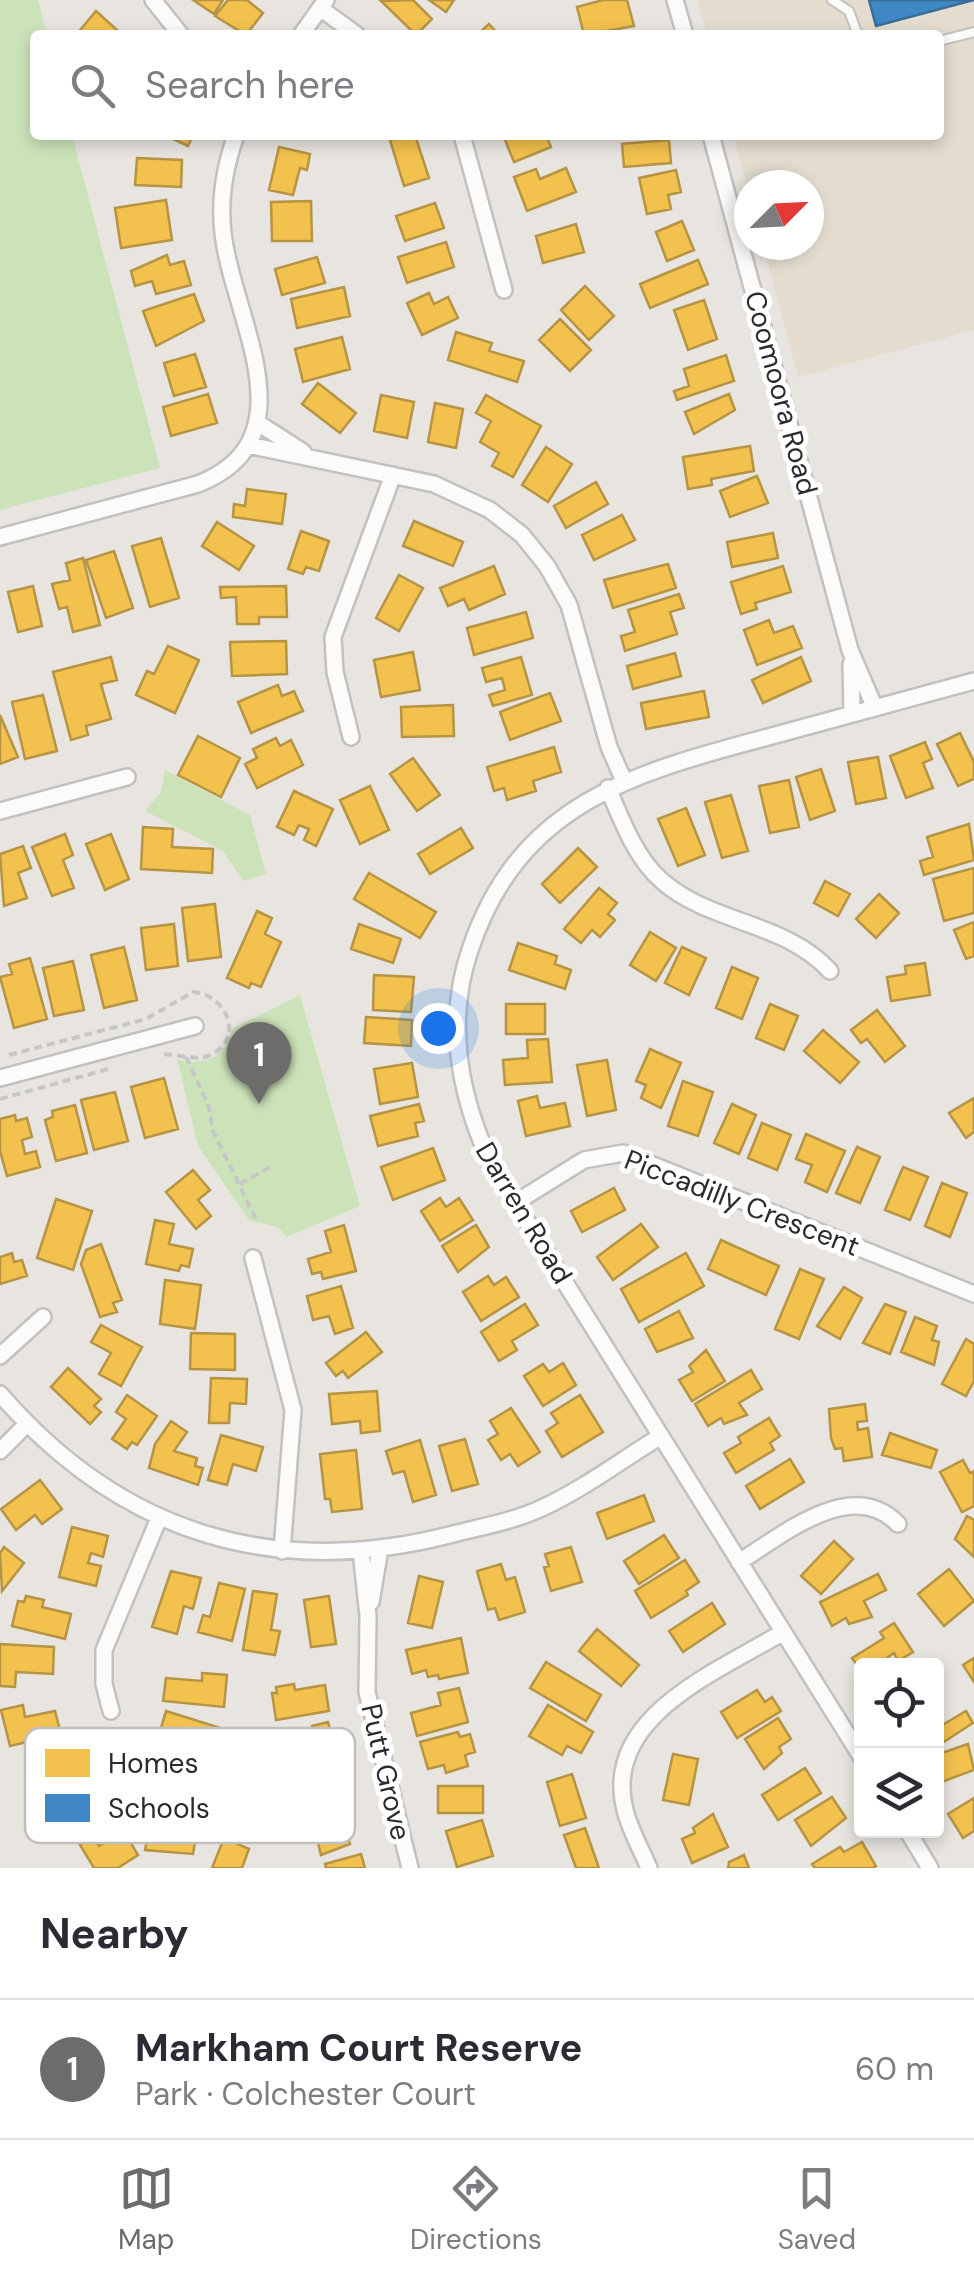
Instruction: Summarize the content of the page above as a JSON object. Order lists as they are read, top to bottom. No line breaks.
{"streets":{"street":["Coomoora Road","Piccadilly Crescent","Darren Road","Putt Grove"]},"crossings":[["Coomoora Road","Darren Road"],["Piccadilly Crescent","Darren Road"]],"legend":["Homes","Schools"],"north":"top right","page":{"search":"Search here","pins":"1","heading":"Nearby","list":[{"mark":"1","name":"Markham Court Reserve","note":"Park · Colchester Court","value":"60 m"}],"nav":["Map","Directions","Saved"]}}
